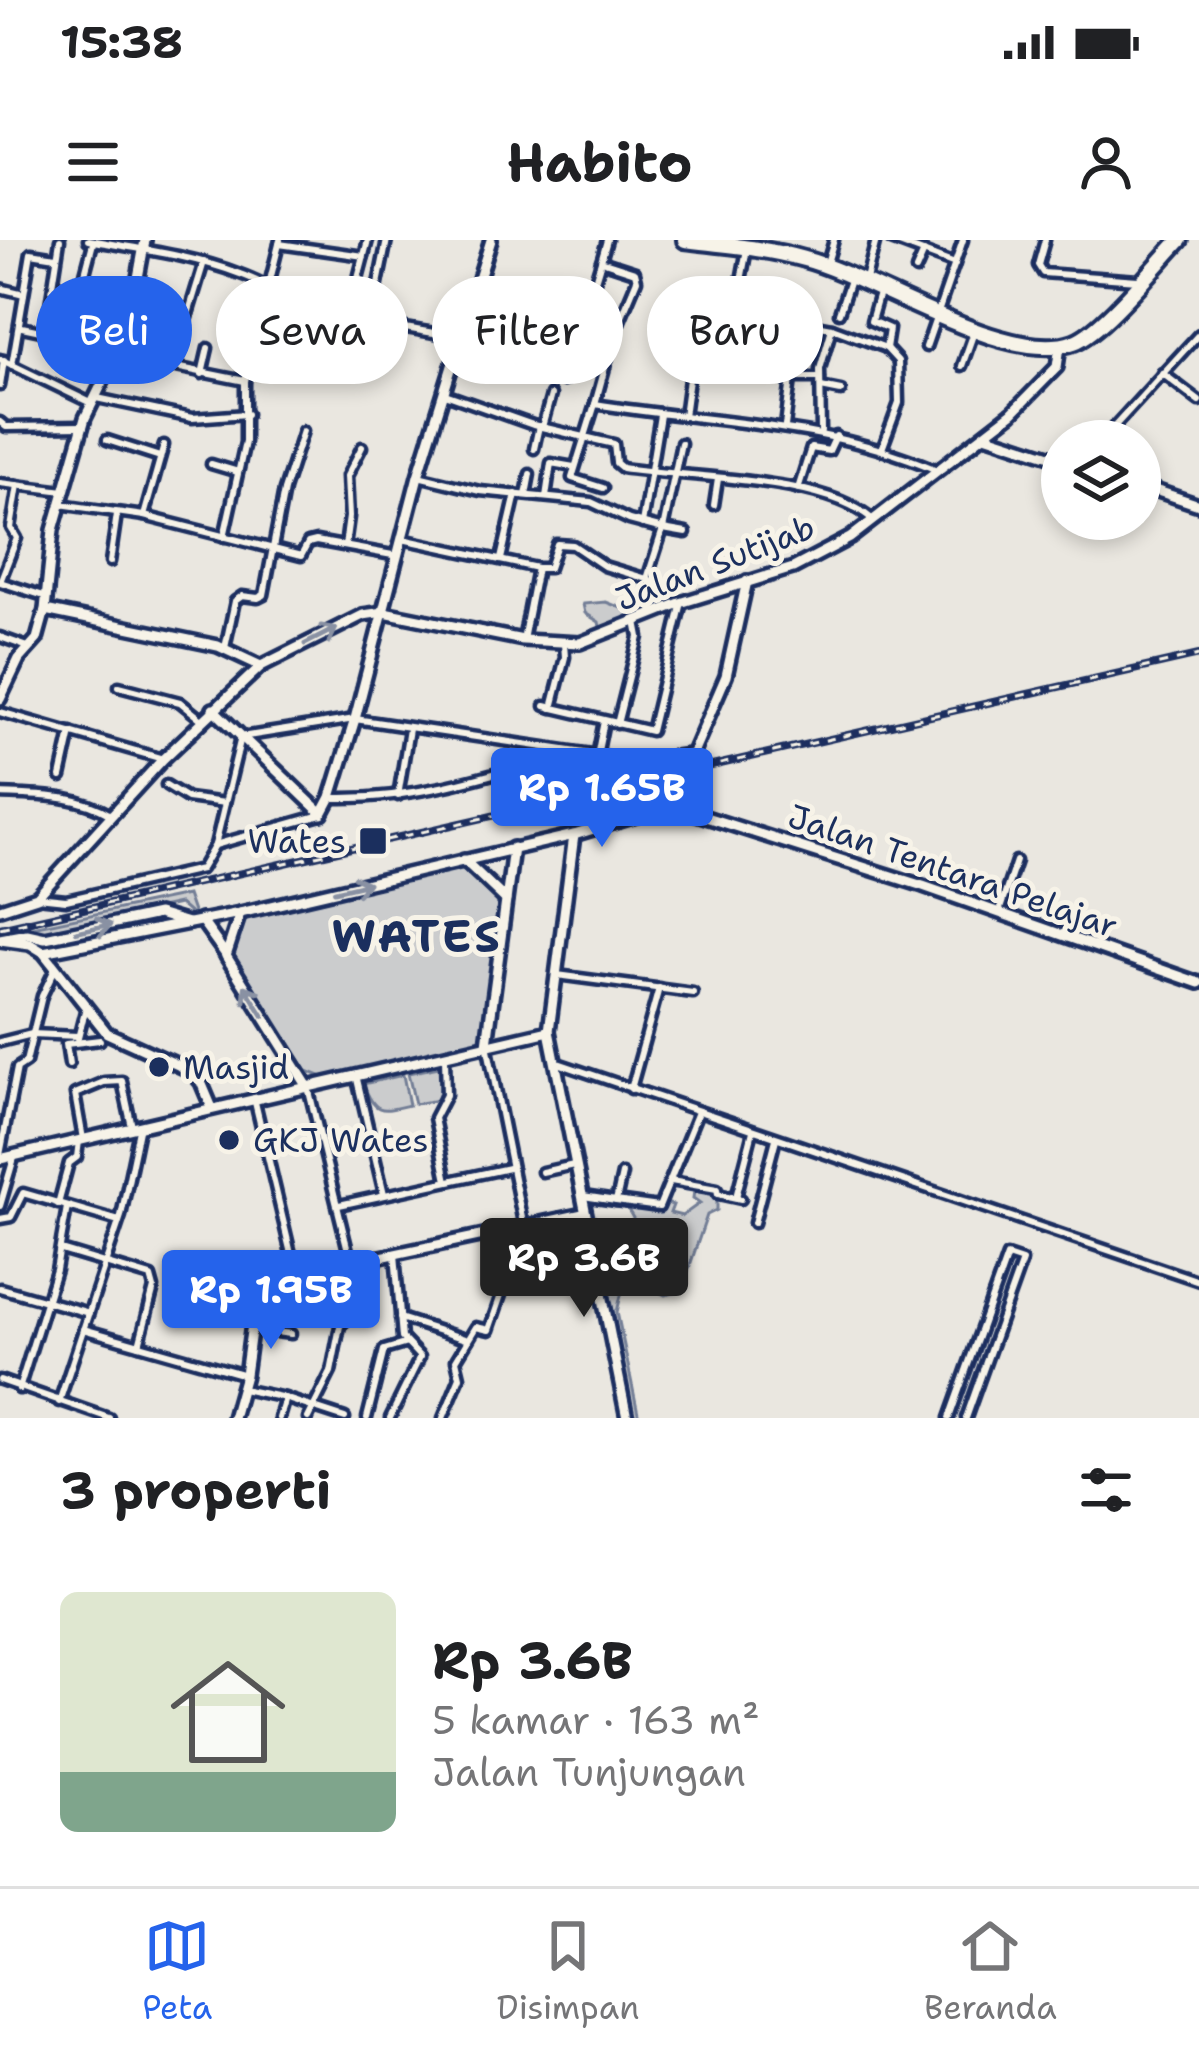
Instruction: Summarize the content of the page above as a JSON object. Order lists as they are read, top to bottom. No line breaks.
{"streets":{"main road":["Jalan Sutijab","Jalan Tentara Pelajar"]},"districts":["WATES"],"places":{"transit":["Wates"],"other":["Masjid","GKJ Wates"]},"page":{"status":"15:38","header":"Habito","chip":["Beli","Sewa","Filter","Baru"],"price":["Rp 1.65B","Rp 3.6B","Rp 1.95B"],"heading":"3 properti","list":[{"name":"Rp 3.6B","note":"5 kamar · 163 m² · Jalan Tunjungan"}],"tabs":["Peta","Disimpan","Beranda"]}}
